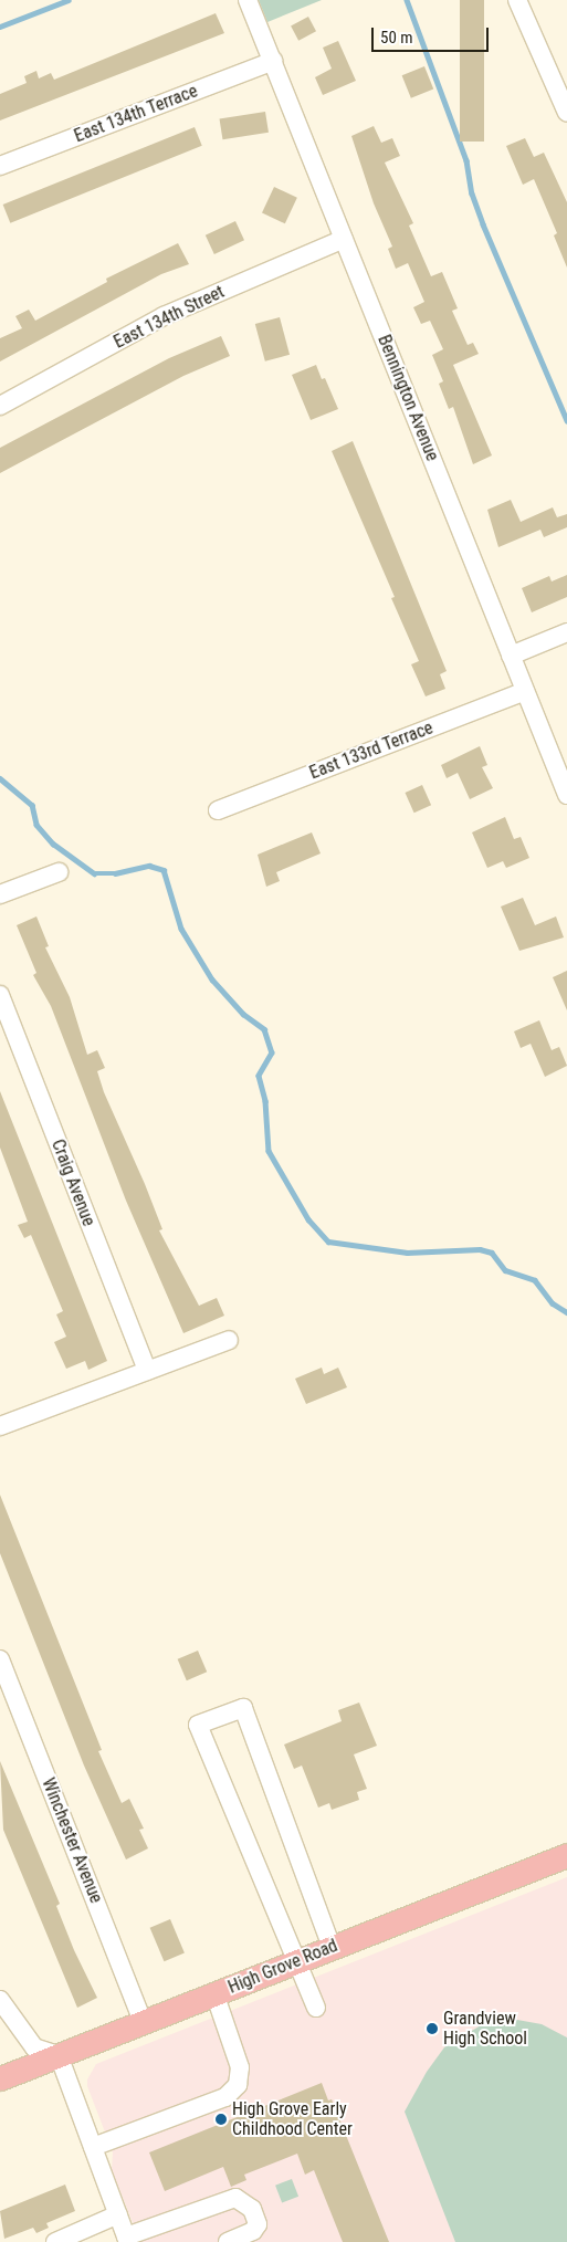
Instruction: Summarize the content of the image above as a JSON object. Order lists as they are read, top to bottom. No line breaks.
{"streets":{"main road":["High Grove Road"],"street":["East 134th Terrace","East 134th Street","Bennington Avenue","East 133rd Terrace","Craig Avenue","Winchester Avenue"]},"crossings":[["East 134th Terrace","Bennington Avenue"],["East 134th Street","Bennington Avenue"],["Bennington Avenue","East 133rd Terrace"],["Winchester Avenue","High Grove Road"]],"places":["Grandview High School","High Grove Early Childhood Center"],"scale_bar":"50 m"}
